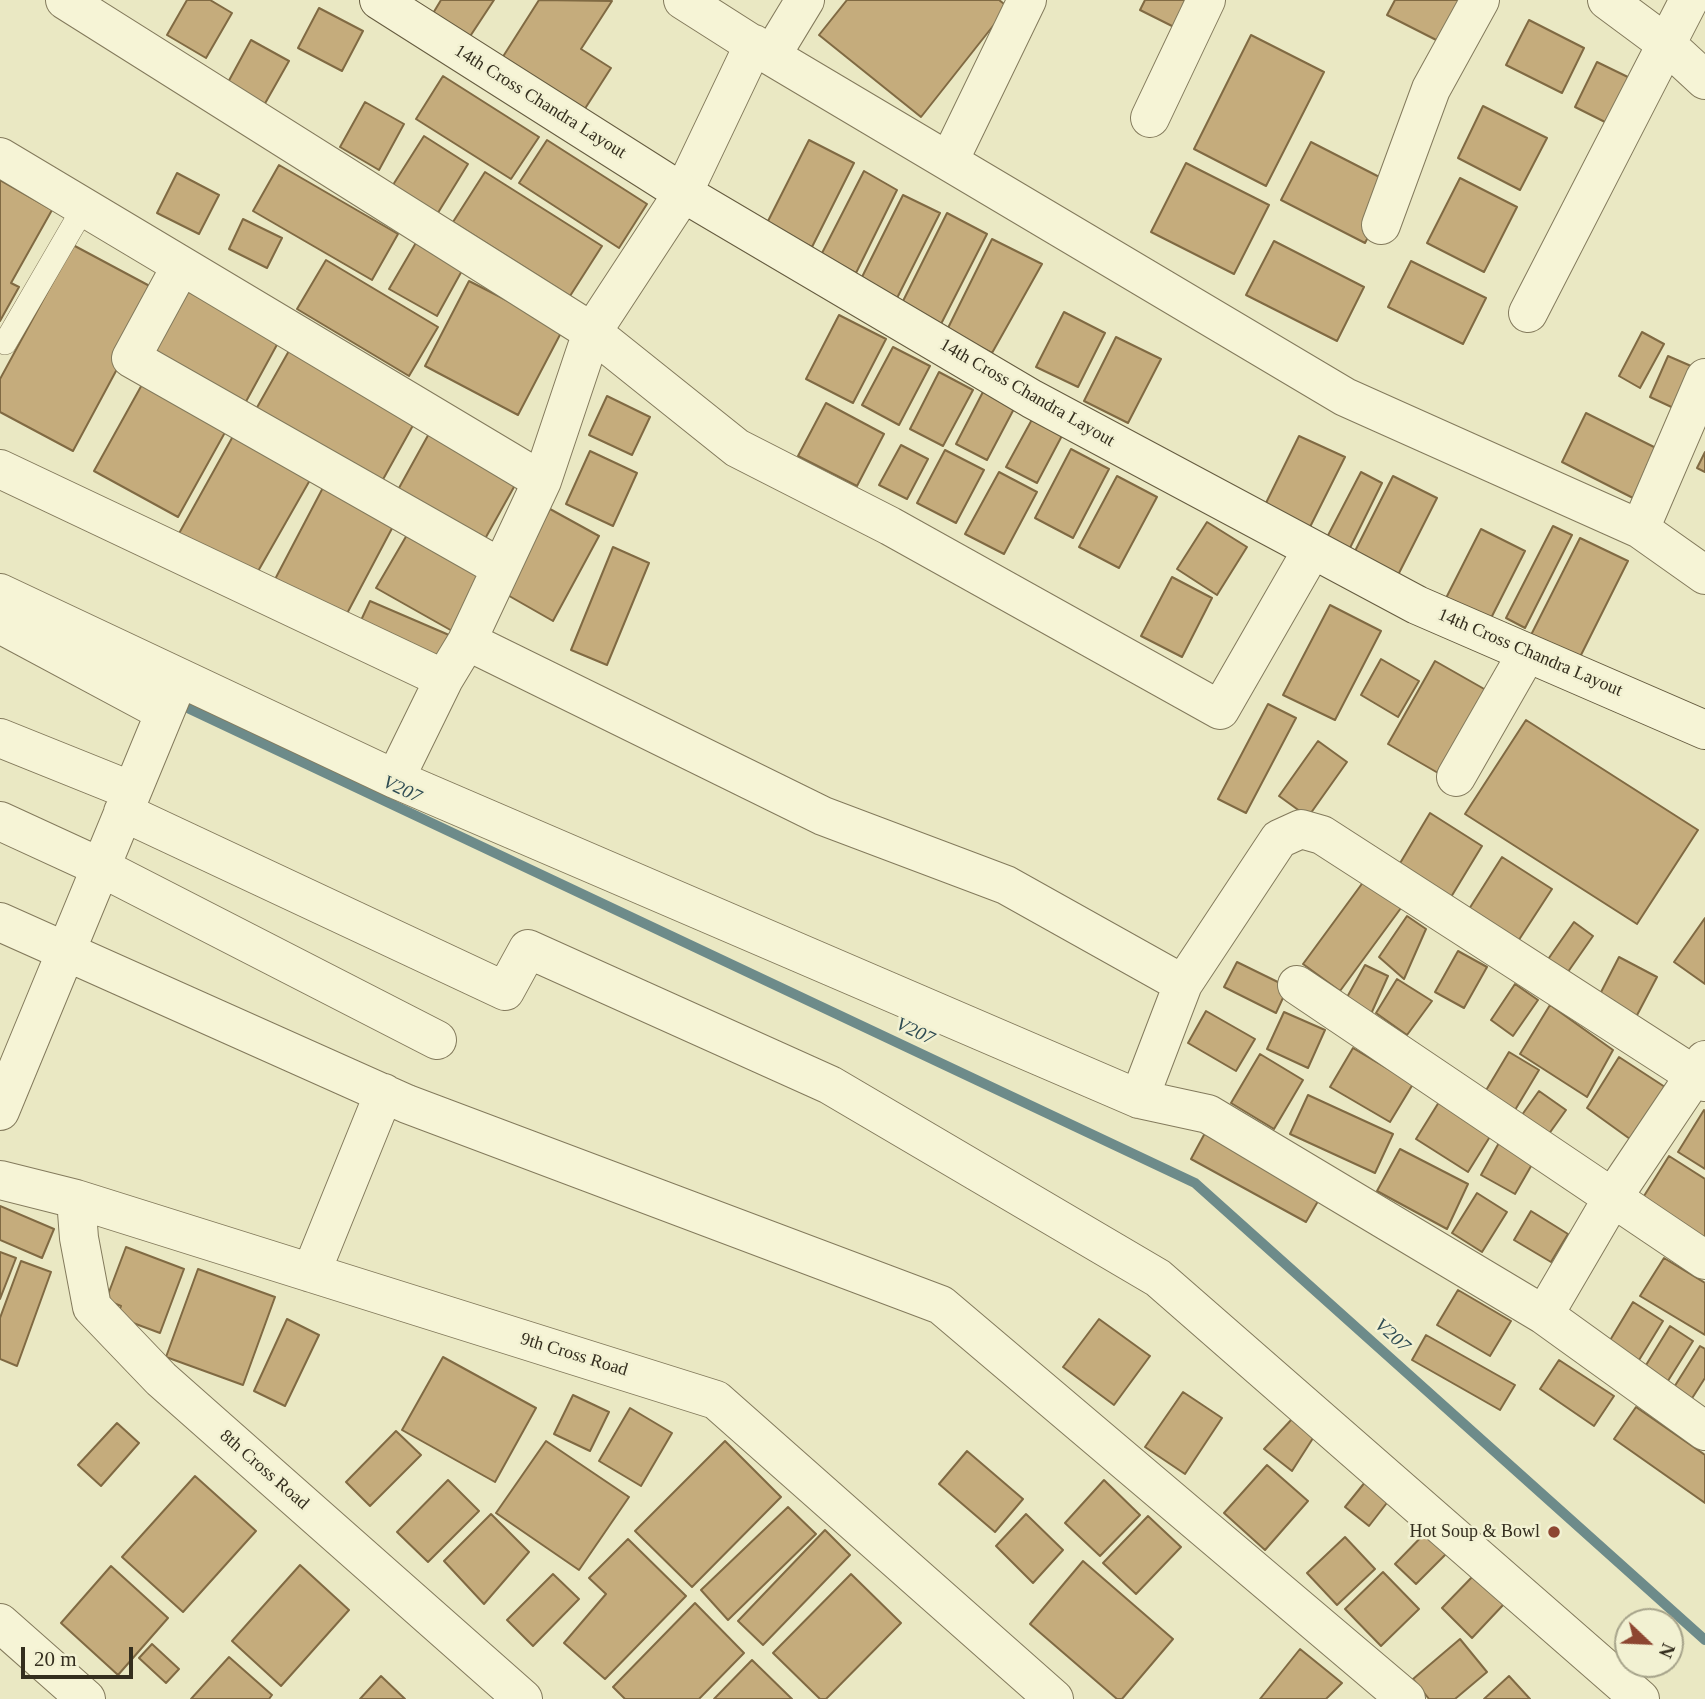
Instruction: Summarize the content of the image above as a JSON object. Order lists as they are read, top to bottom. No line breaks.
{"streets":{"street":["14th Cross Chandra Layout","9th Cross Road","8th Cross Road"]},"crossings":[["9th Cross Road","8th Cross Road"]],"water":["V207"],"places":["Hot Soup & Bowl"],"scale_bar":"20 m","north":"bottom right"}
